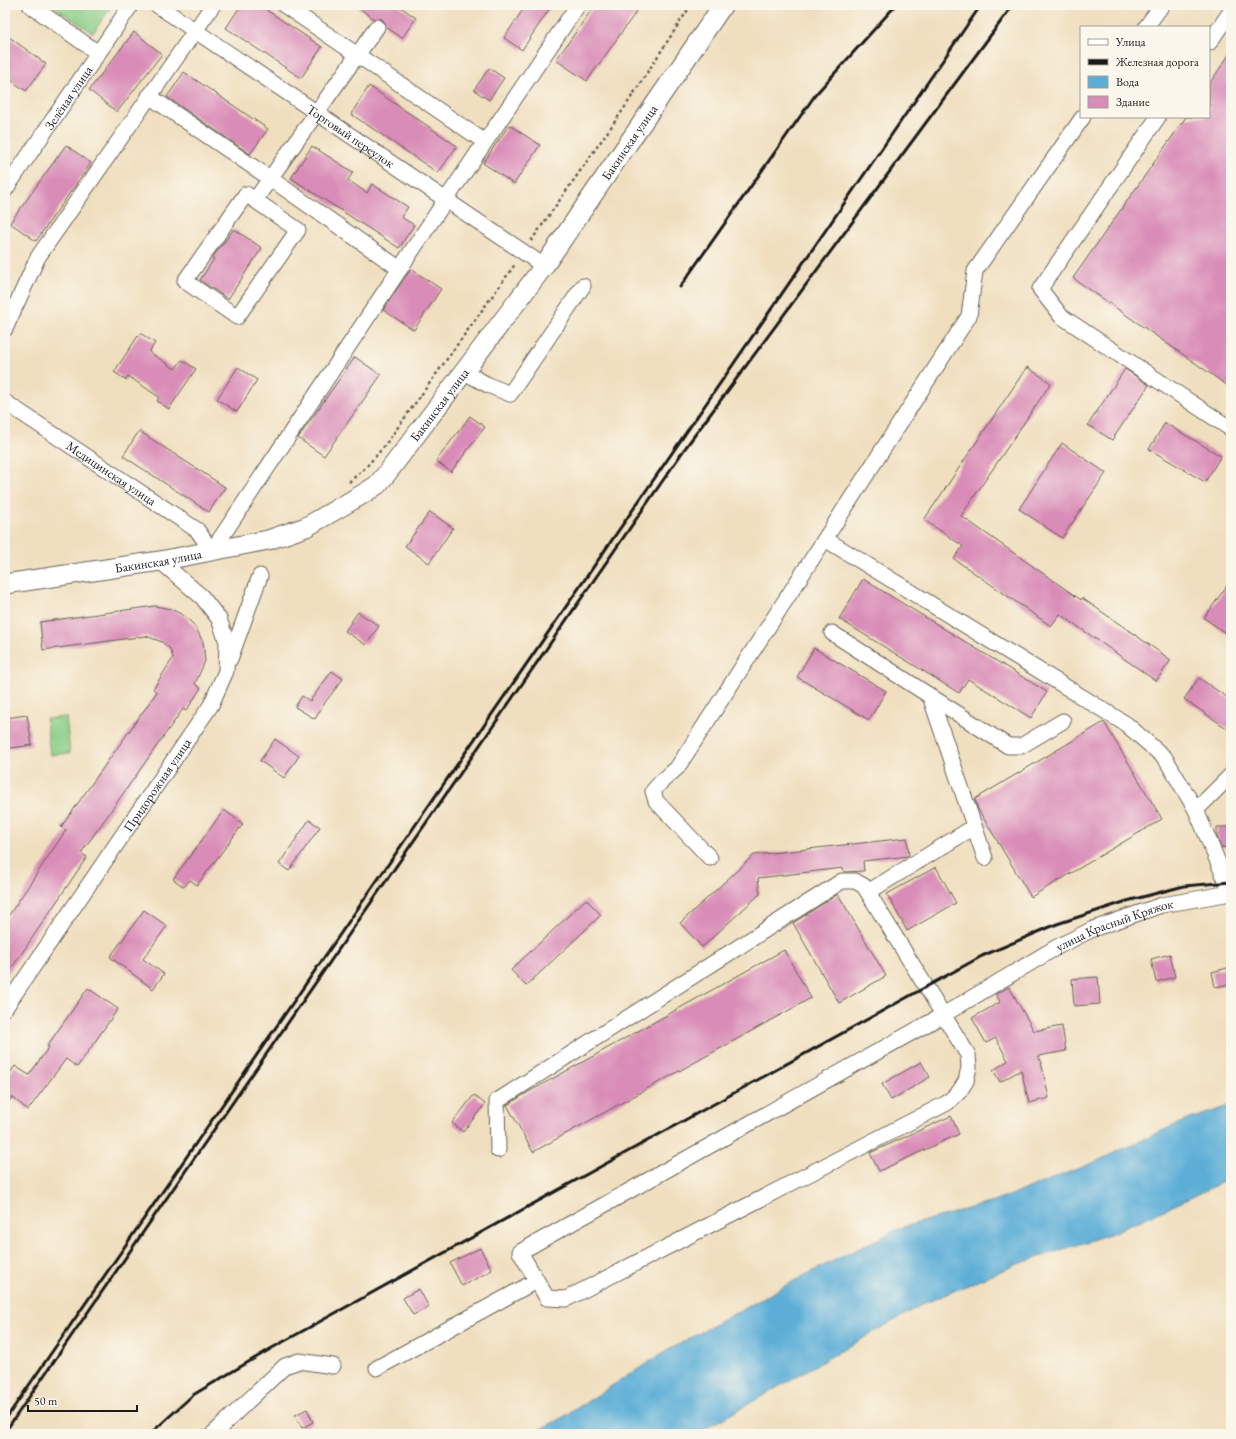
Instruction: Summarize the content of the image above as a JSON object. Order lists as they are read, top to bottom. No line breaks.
{"streets":{"main road":["Бакинская улица"],"street":["Зелёная улица","Торговый переулок","Медицинская улица","Придорожная улица","улица Красный Кряжок"]},"crossings":[["Торговый переулок","Бакинская улица"],["Бакинская улица","Медицинская улица"],["Бакинская улица","Придорожная улица"]],"legend":["Улица","Железная дорога","Вода","Здание"],"scale_bar":"50 m"}
